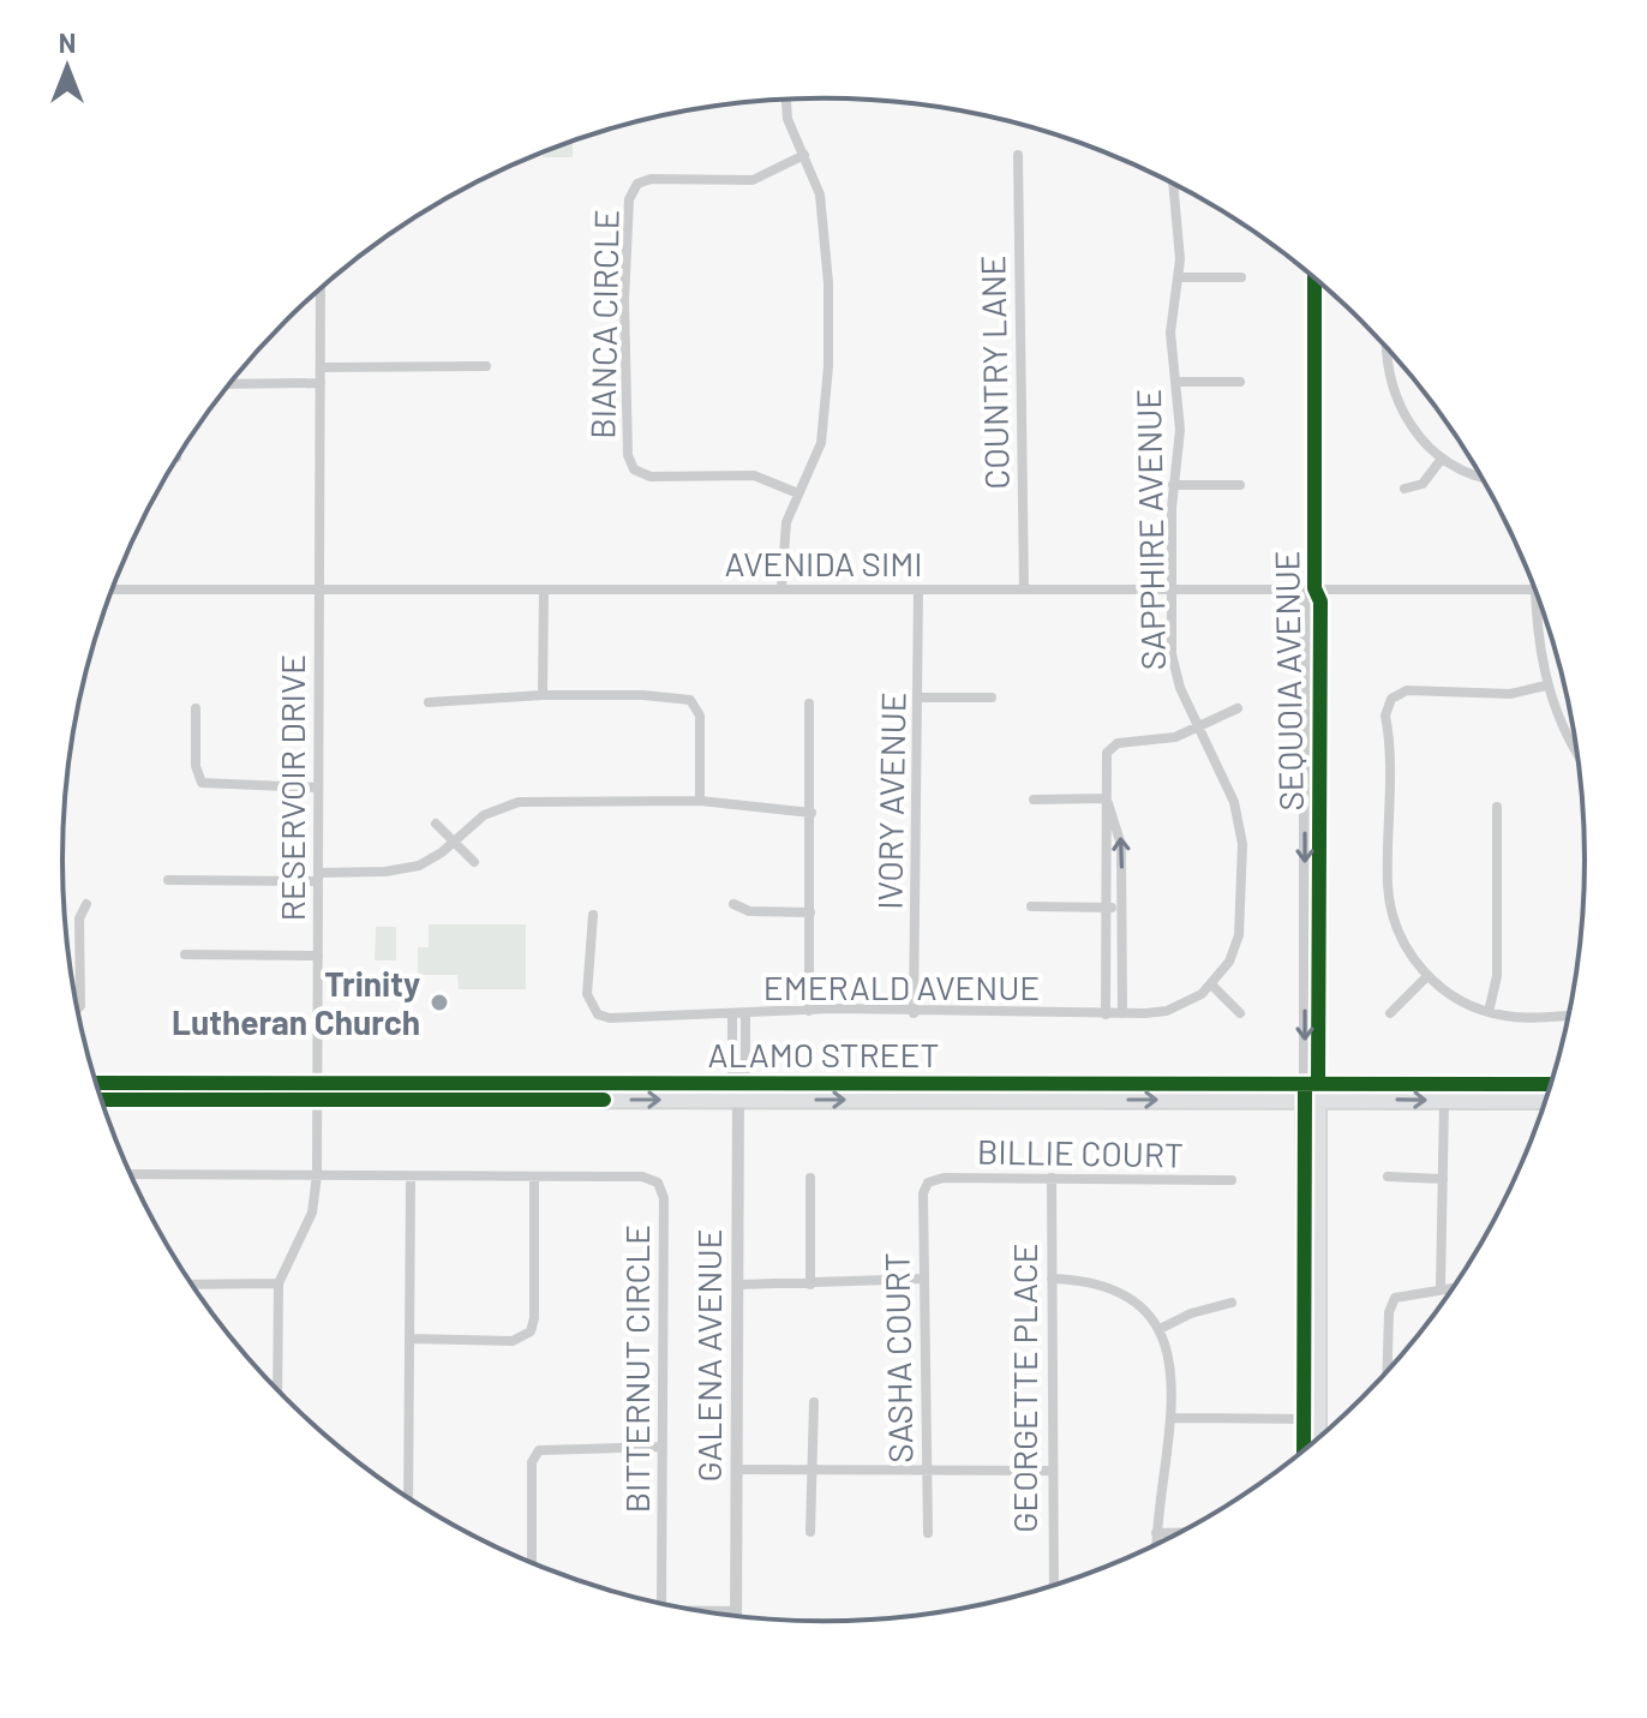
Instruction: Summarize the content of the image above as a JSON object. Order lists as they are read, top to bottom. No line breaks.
{"streets":{"main road":["SEQUOIA AVENUE","ALAMO STREET"],"street":["BIANCA CIRCLE","COUNTRY LANE","SAPPHIRE AVENUE","AVENIDA SIMI","RESERVOIR DRIVE","IVORY AVENUE","EMERALD AVENUE","BILLIE COURT","GALENA AVENUE","SASHA COURT","BITTERNUT CIRCLE","GEORGETTE PLACE"]},"crossings":[["COUNTRY LANE","AVENIDA SIMI"],["SAPPHIRE AVENUE","AVENIDA SIMI"],["SAPPHIRE AVENUE","EMERALD AVENUE"],["AVENIDA SIMI","SEQUOIA AVENUE"],["AVENIDA SIMI","RESERVOIR DRIVE"],["AVENIDA SIMI","IVORY AVENUE"],["SEQUOIA AVENUE","ALAMO STREET"],["RESERVOIR DRIVE","ALAMO STREET"],["RESERVOIR DRIVE","BITTERNUT CIRCLE"],["IVORY AVENUE","EMERALD AVENUE"],["EMERALD AVENUE","GALENA AVENUE"],["ALAMO STREET","GALENA AVENUE"],["BILLIE COURT","SASHA COURT"],["BILLIE COURT","GEORGETTE PLACE"]],"places":["Trinity Lutheran Church"],"north":"top"}
